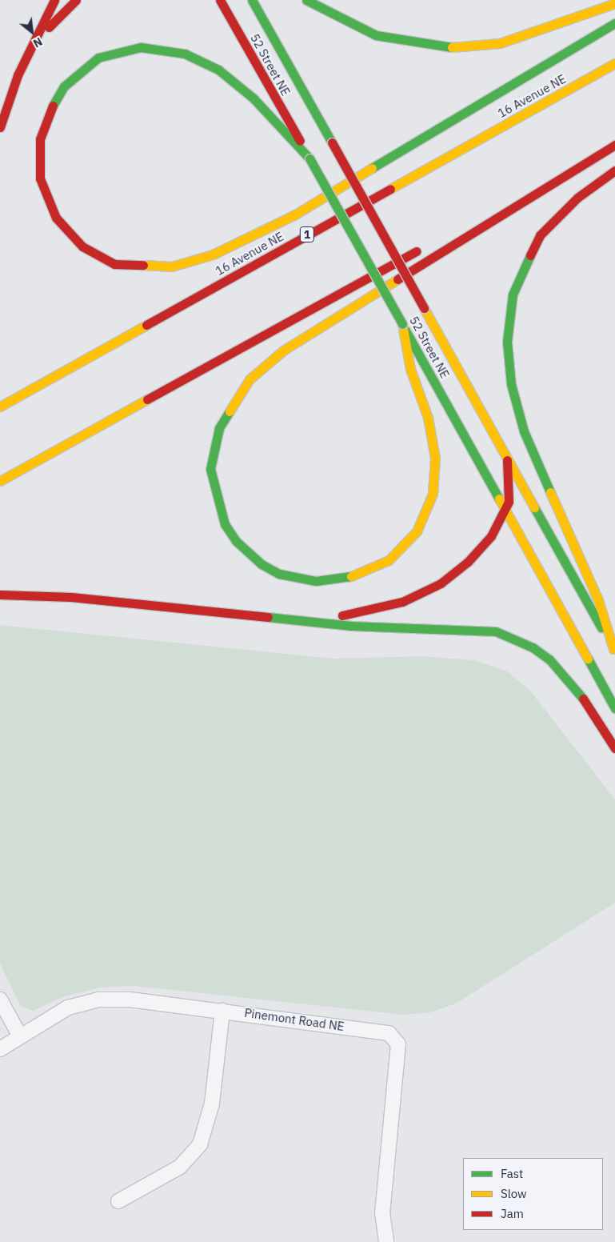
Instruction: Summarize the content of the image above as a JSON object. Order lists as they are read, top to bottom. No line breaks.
{"streets":{"main road":["52 Street NE","16 Avenue NE","1"],"street":["Pinemont Road NE"]},"legend":["Fast","Slow","Jam"],"north":"bottom right"}
